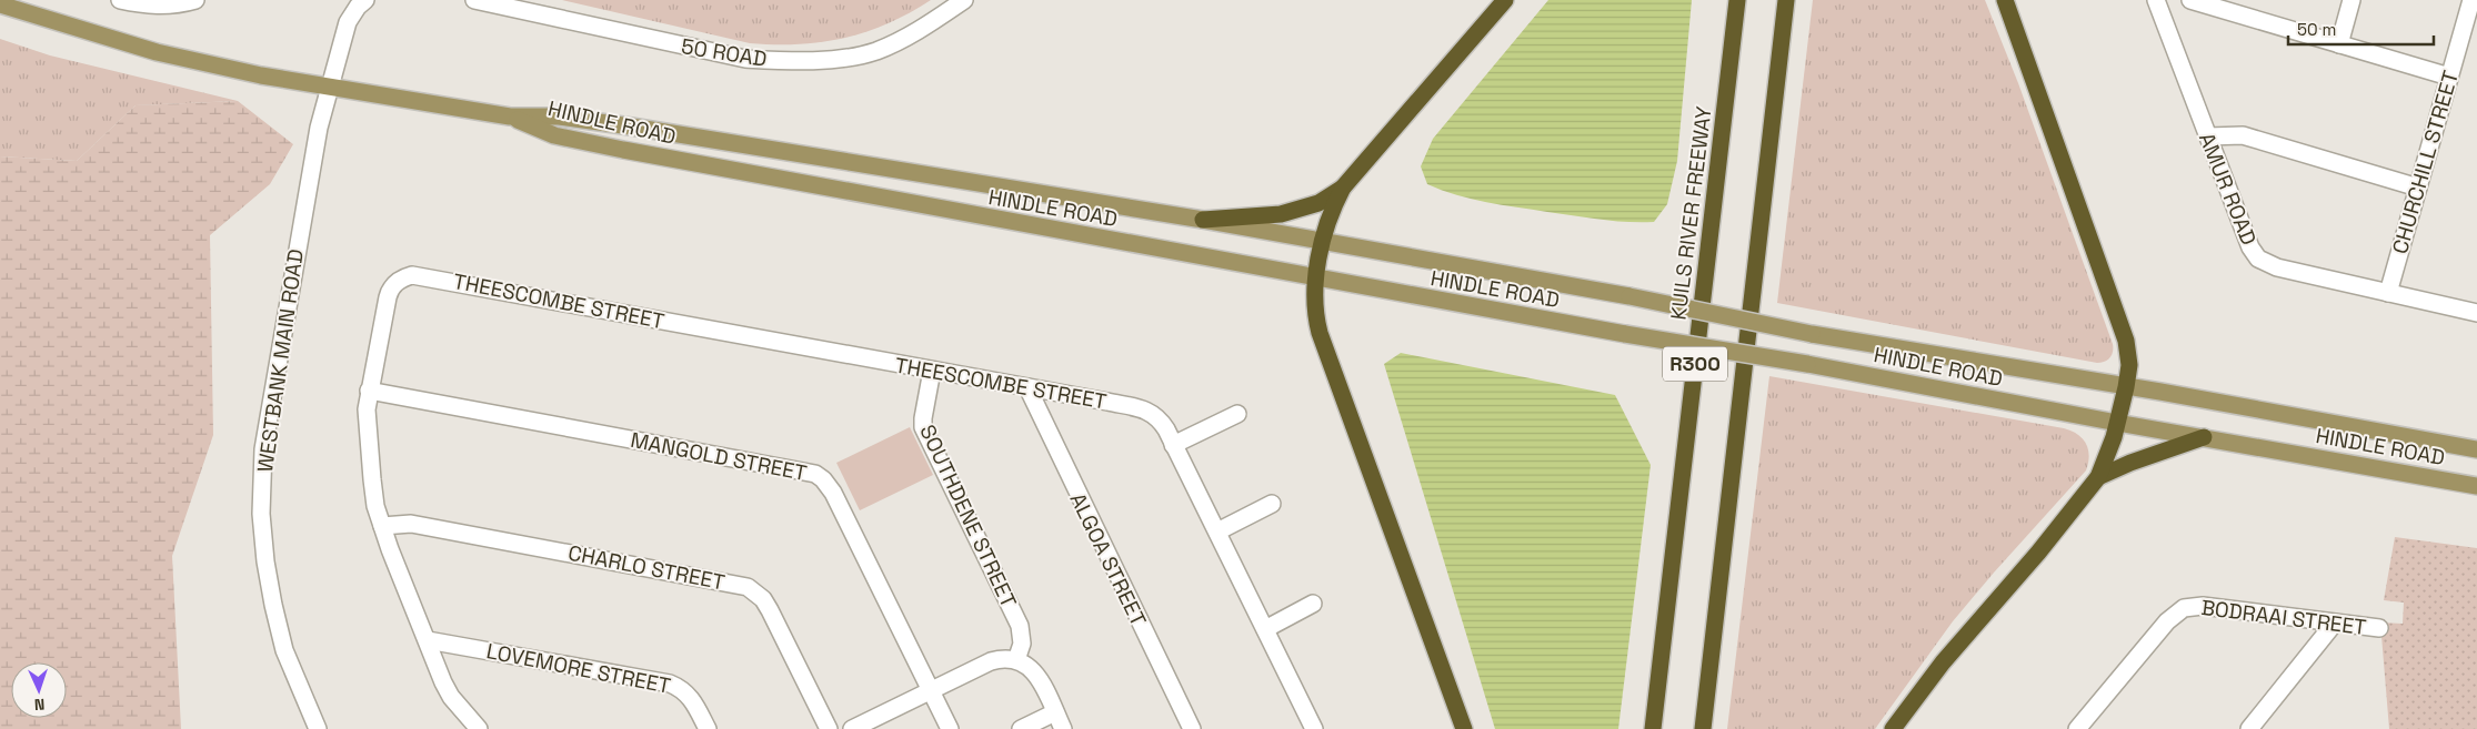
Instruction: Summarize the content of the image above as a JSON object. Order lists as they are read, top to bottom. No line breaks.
{"streets":{"highway":["KUILS RIVER FREEWAY","R300"],"main road":["HINDLE ROAD"],"street":["50 ROAD","CHURCHILL STREET","AMUR ROAD","THEESCOMBE STREET","WESTBANK MAIN ROAD","MANGOLD STREET","SOUTHDENE STREET","ALGOA STREET","CHARLO STREET","BODRAAI STREET","LOVEMORE STREET"]},"crossings":[["HINDLE ROAD","WESTBANK MAIN ROAD"],["CHURCHILL STREET","AMUR ROAD"],["THEESCOMBE STREET","MANGOLD STREET"],["THEESCOMBE STREET","SOUTHDENE STREET"],["THEESCOMBE STREET","ALGOA STREET"],["THEESCOMBE STREET","CHARLO STREET"],["THEESCOMBE STREET","LOVEMORE STREET"]],"scale_bar":"50 m","north":"bottom"}
